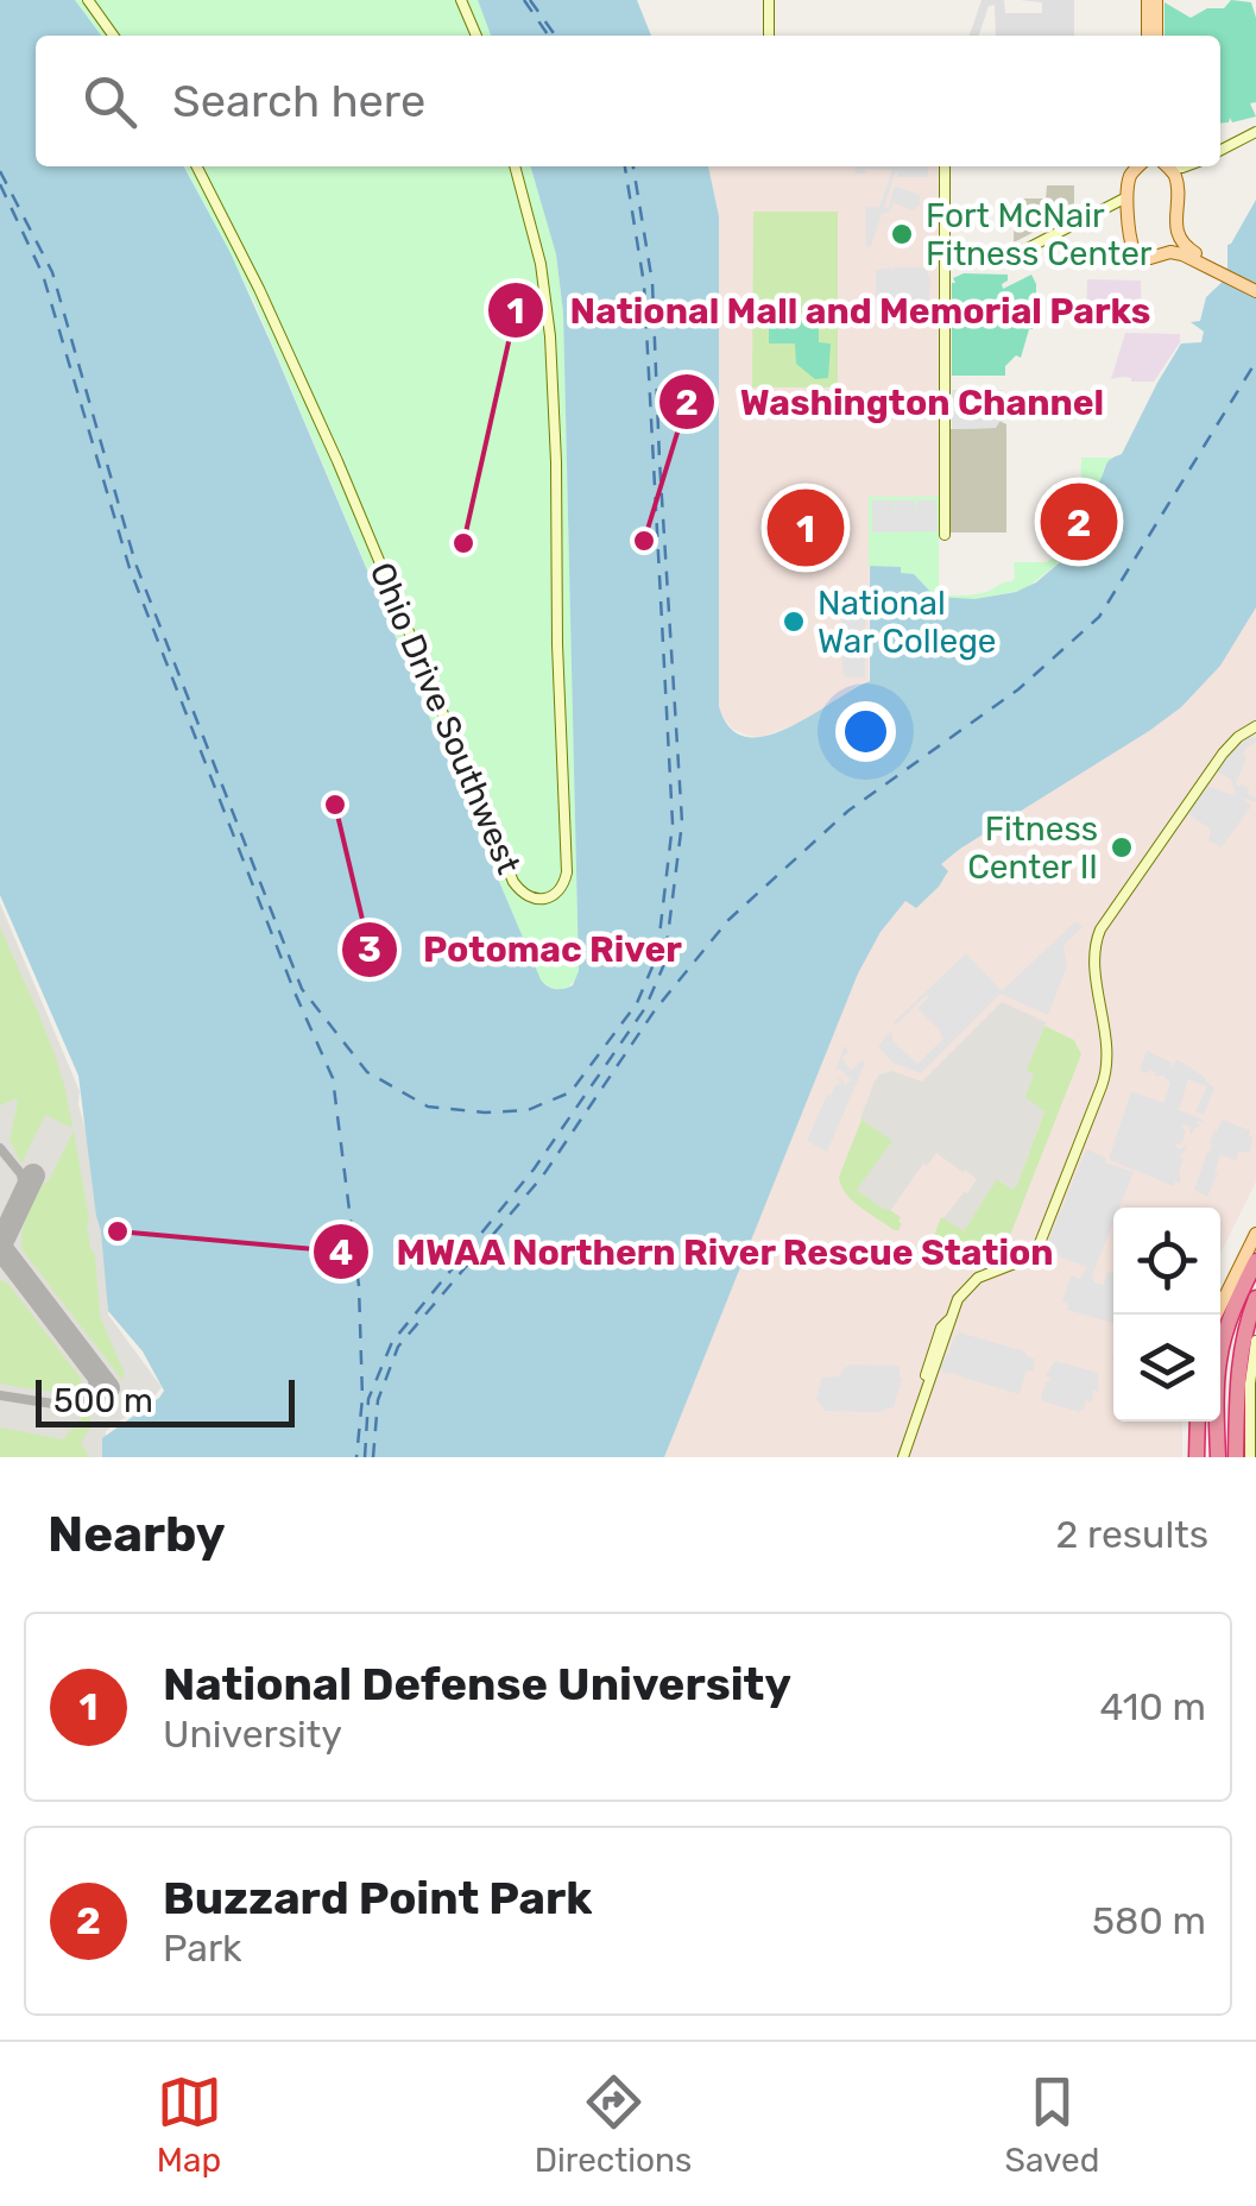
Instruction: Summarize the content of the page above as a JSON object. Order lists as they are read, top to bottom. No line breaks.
{"streets":{"street":["Ohio Drive Southwest"]},"places":["Fort McNair Fitness Center","Washington Channel","National Mall and Memorial Parks","National War College","Potomac River","Fitness Center II","MWAA Northern River Rescue Station"],"scale_bar":"500 m","page":{"search":"Search here","pins":["2","1"],"scale":"500 m","heading":["Nearby","2 results"],"list":[{"mark":"1","name":"National Defense University","note":"University","value":"410 m"},{"mark":"2","name":"Buzzard Point Park","note":"Park","value":"580 m"}],"nav":["Map","Directions","Saved"]}}
